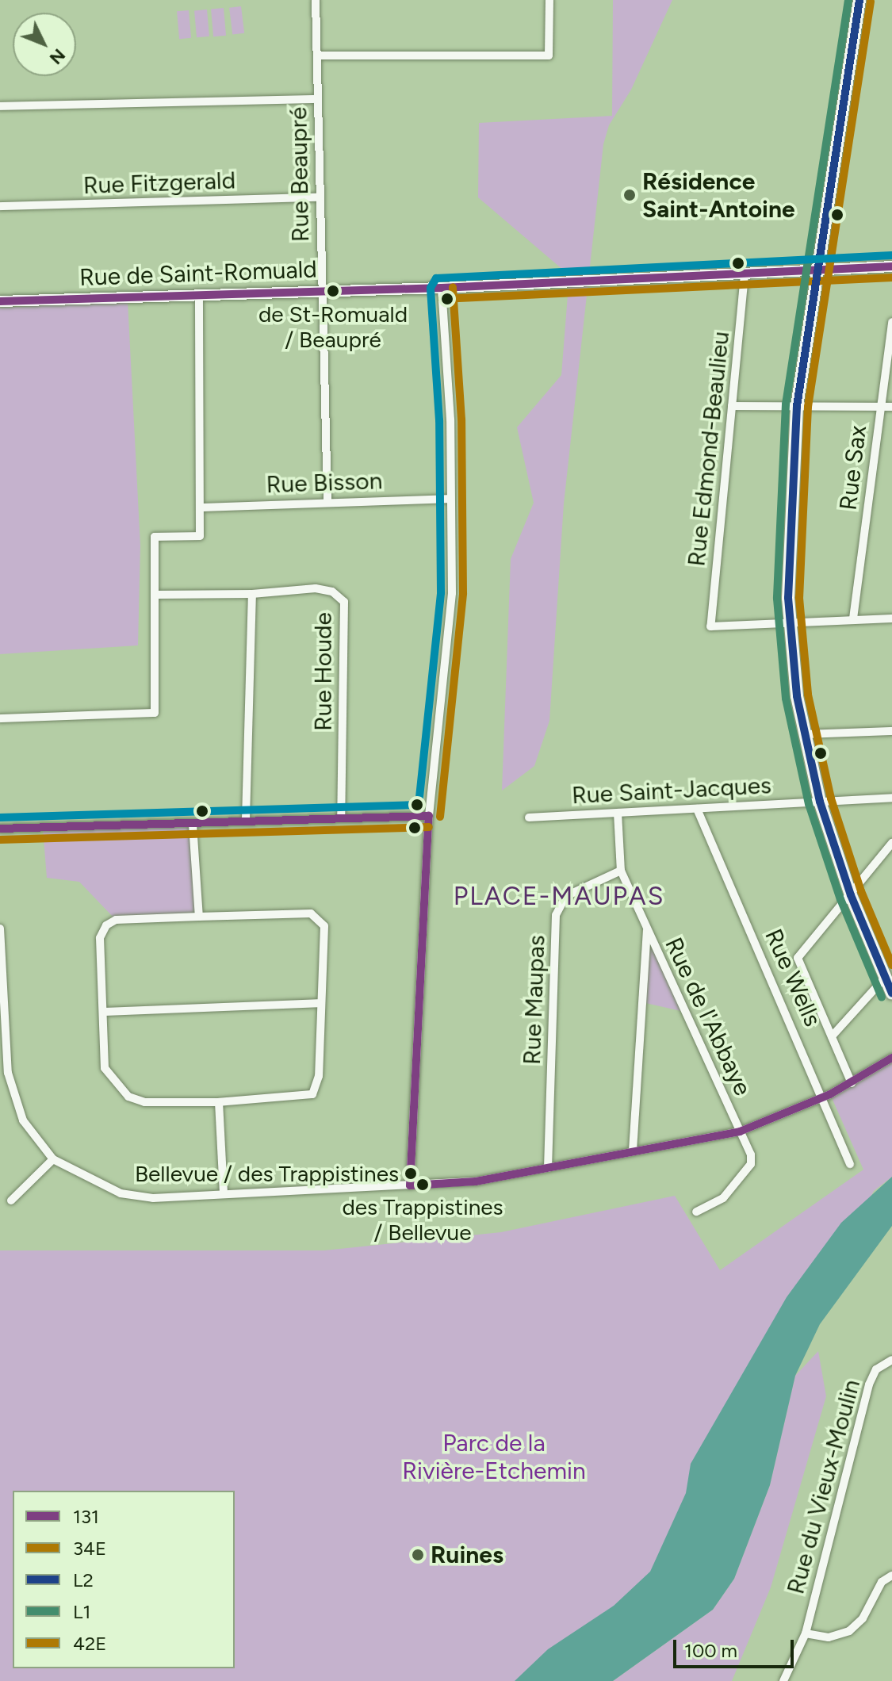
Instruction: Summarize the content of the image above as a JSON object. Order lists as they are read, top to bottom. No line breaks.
{"streets":{"street":["Rue Beaupré","Rue Fitzgerald","Rue de Saint-Romuald","Rue Edmond-Beaulieu","Rue Sax","Rue Bisson","Rue Houde","Rue Saint-Jacques","Rue Wells","Rue Maupas","Rue de l'Abbaye","Rue du Vieux-Moulin"]},"crossings":[["Rue Beaupré","Rue Fitzgerald"],["Rue Beaupré","Rue de Saint-Romuald"],["Rue Beaupré","Rue Bisson"],["Rue de Saint-Romuald","Rue Edmond-Beaulieu"],["Rue Saint-Jacques","Rue Wells"],["Rue Saint-Jacques","Rue de l'Abbaye"],["Rue Maupas","Rue de l'Abbaye"]],"districts":["PLACE-MAUPAS"],"parks":["Parc de la Rivière-Etchemin"],"places":["Résidence Saint-Antoine","de St-Romuald / Beaupré","Bellevue / des Trappistines","des Trappistines / Bellevue","Ruines"],"lines":["transit line L2","transit line L1","transit line 42E","transit line 131","transit line 34E"],"legend":["131","34E","L2","L1","42E"],"scale_bar":"100 m","north":"bottom right"}
